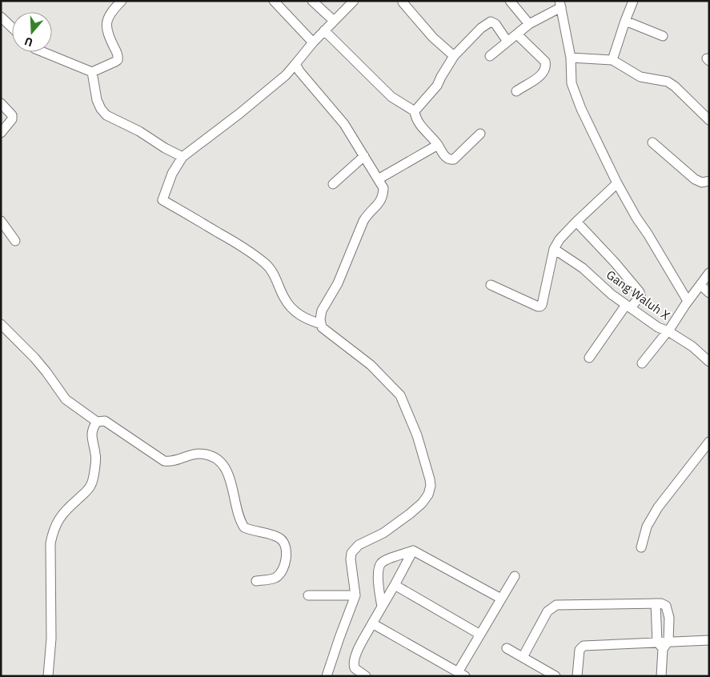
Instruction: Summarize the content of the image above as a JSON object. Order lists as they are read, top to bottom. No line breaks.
{"streets":{"street":["Gang Waluh X"]},"north":"bottom"}
